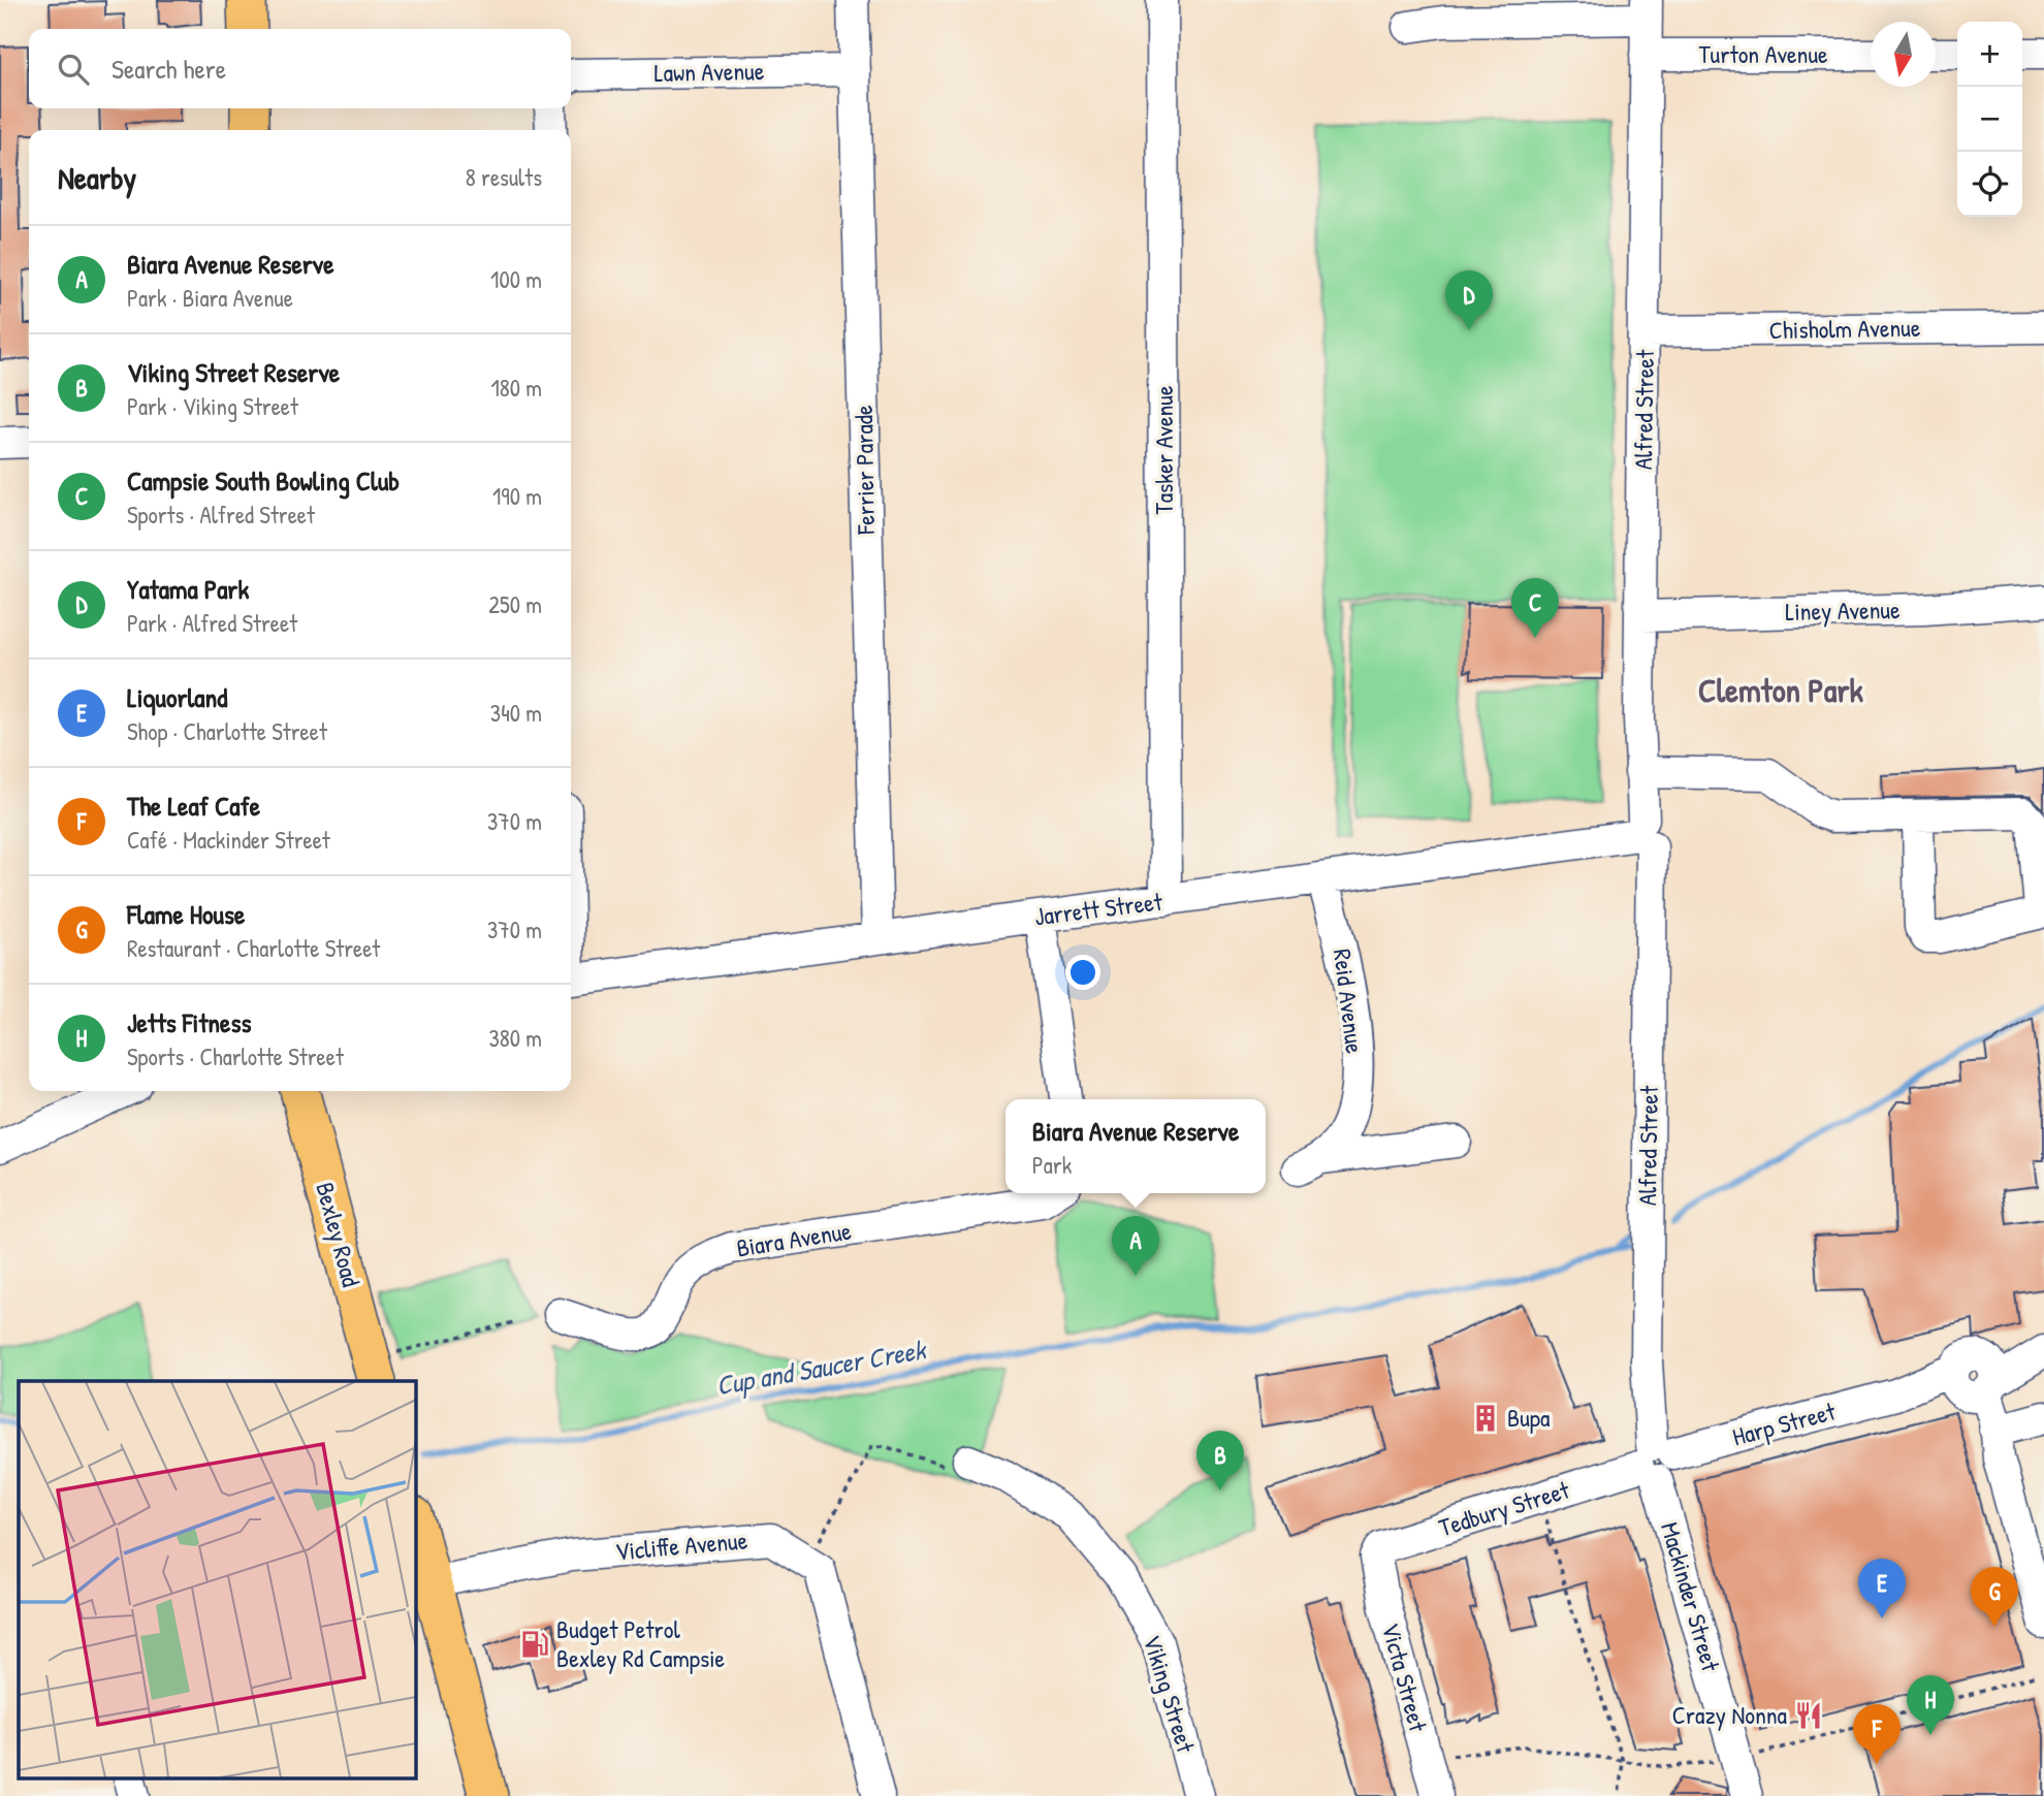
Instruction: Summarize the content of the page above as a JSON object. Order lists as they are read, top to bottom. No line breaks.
{"streets":{"main road":["Bexley Road"],"street":["Turton Avenue","Lawn Avenue","Chisholm Avenue","Alfred Street","Tasker Avenue","Ferrier Parade","Liney Avenue","Jarrett Street","Reid Avenue","Biara Avenue","Harp Street","Tedbury Street","Vicliffe Avenue","Mackinder Street","Victa Street","Viking Street"]},"crossings":[["Turton Avenue","Alfred Street"],["Lawn Avenue","Ferrier Parade"],["Chisholm Avenue","Alfred Street"],["Alfred Street","Liney Avenue"],["Alfred Street","Jarrett Street"],["Alfred Street","Harp Street"],["Alfred Street","Tedbury Street"],["Alfred Street","Mackinder Street"],["Tasker Avenue","Jarrett Street"],["Ferrier Parade","Jarrett Street"],["Jarrett Street","Reid Avenue"],["Harp Street","Tedbury Street"],["Harp Street","Mackinder Street"],["Tedbury Street","Mackinder Street"],["Tedbury Street","Victa Street"]],"districts":["Clemton Park"],"water":["Cup and Saucer Creek"],"places":{"building":["Bupa"],"fuel station":["Budget Petrol Bexley Rd Campsie"],"restaurant":["Crazy Nonna"]},"north":"bottom","page":{"map_buttons":["+","−"],"search":"Search here","heading":["Nearby","8 results"],"list":[{"mark":"A","name":"Biara Avenue Reserve","note":"Park · Biara Avenue","value":"100 m"},{"mark":"B","name":"Viking Street Reserve","note":"Park · Viking Street","value":"180 m"},{"mark":"C","name":"Campsie South Bowling Club","note":"Sports · Alfred Street","value":"190 m"},{"mark":"D","name":"Yatama Park","note":"Park · Alfred Street","value":"250 m"},{"mark":"E","name":"Liquorland","note":"Shop · Charlotte Street","value":"340 m"},{"mark":"F","name":"The Leaf Cafe","note":"Café · Mackinder Street","value":"370 m"},{"mark":"G","name":"Flame House","note":"Restaurant · Charlotte Street","value":"370 m"},{"mark":"H","name":"Jetts Fitness","note":"Sports · Charlotte Street","value":"380 m"}],"pins":["D","C","A","B","E","G","H","F"],"popup":["Biara Avenue Reserve","Park"]}}
